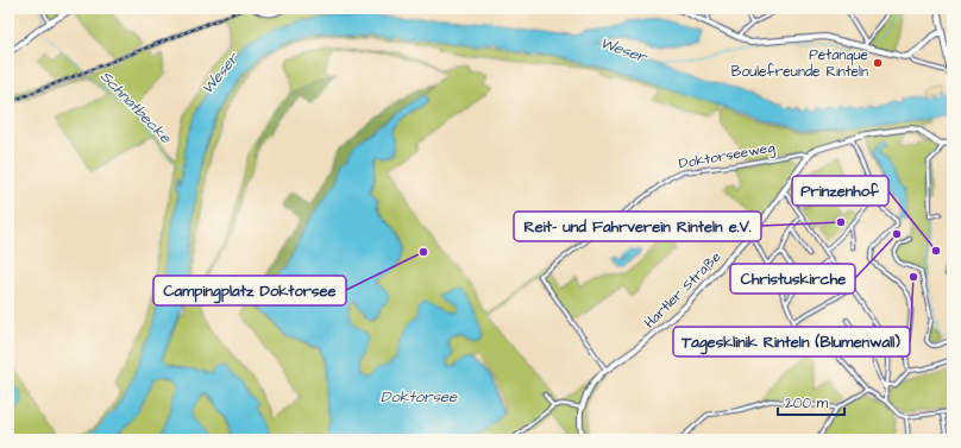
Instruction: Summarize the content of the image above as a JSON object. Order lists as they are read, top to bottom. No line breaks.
{"streets":{"main road":["Hartler Straße"],"street":["Doktorseeweg"]},"crossings":[["Doktorseeweg","Hartler Straße"]],"water":["Weser","Schnatbecke","Doktorsee"],"places":["Pétanque Boulefreunde Rinteln","Reit- und Fahrverein Rinteln e.V.","Christuskirche","Prinzenhof","Campingplatz Doktorsee","Tagesklinik Rinteln (Blumenwall)"],"scale_bar":"200 m"}
